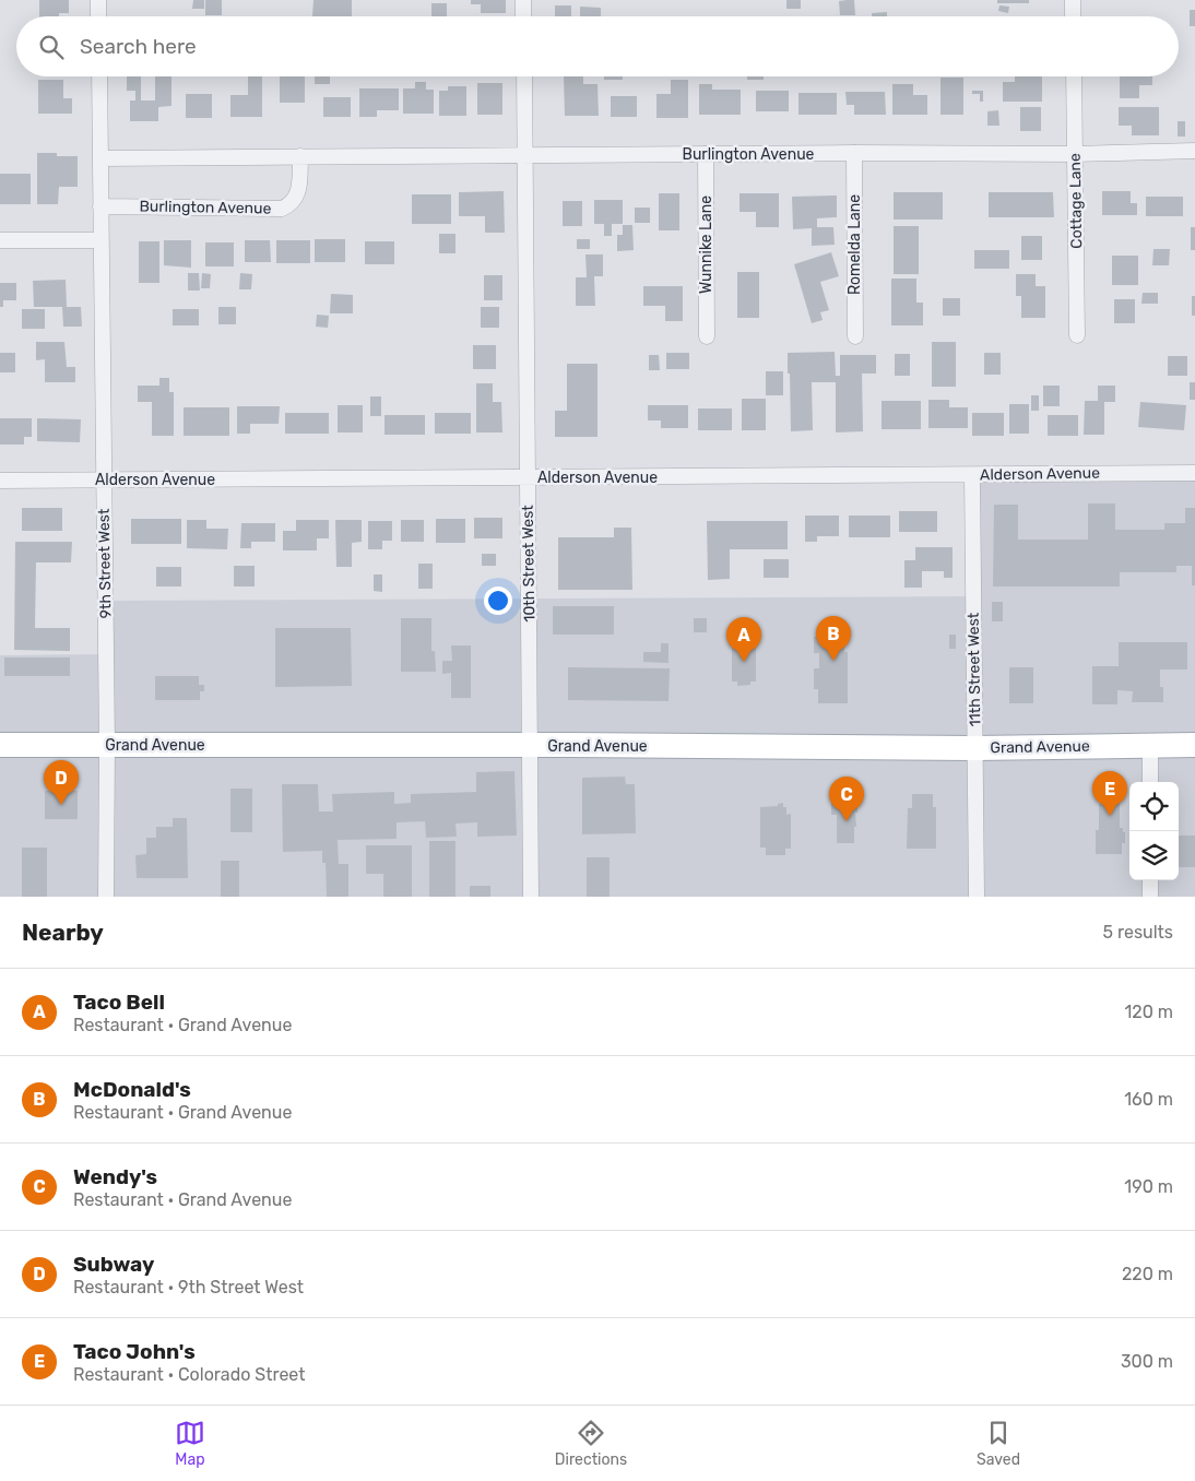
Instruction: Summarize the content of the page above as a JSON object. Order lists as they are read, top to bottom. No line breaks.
{"streets":{"main road":["Grand Avenue"],"street":["Burlington Avenue","Cottage Lane","Wunnike Lane","Romelda Lane","Alderson Avenue","9th Street West","10th Street West","11th Street West"]},"crossings":[["Burlington Avenue","Cottage Lane"],["Burlington Avenue","Wunnike Lane"],["Burlington Avenue","Romelda Lane"],["Burlington Avenue","9th Street West"],["Burlington Avenue","10th Street West"],["Alderson Avenue","9th Street West"],["Alderson Avenue","10th Street West"],["Alderson Avenue","11th Street West"],["9th Street West","Grand Avenue"],["10th Street West","Grand Avenue"],["11th Street West","Grand Avenue"]],"page":{"search":"Search here","pins":["B","A","D","E","C"],"heading":["Nearby","5 results"],"list":[{"mark":"A","name":"Taco Bell","note":"Restaurant · Grand Avenue","value":"120 m"},{"mark":"B","name":"McDonald's","note":"Restaurant · Grand Avenue","value":"160 m"},{"mark":"C","name":"Wendy's","note":"Restaurant · Grand Avenue","value":"190 m"},{"mark":"D","name":"Subway","note":"Restaurant · 9th Street West","value":"220 m"},{"mark":"E","name":"Taco John's","note":"Restaurant · Colorado Street","value":"300 m"}],"nav":["Map","Directions","Saved"]}}
